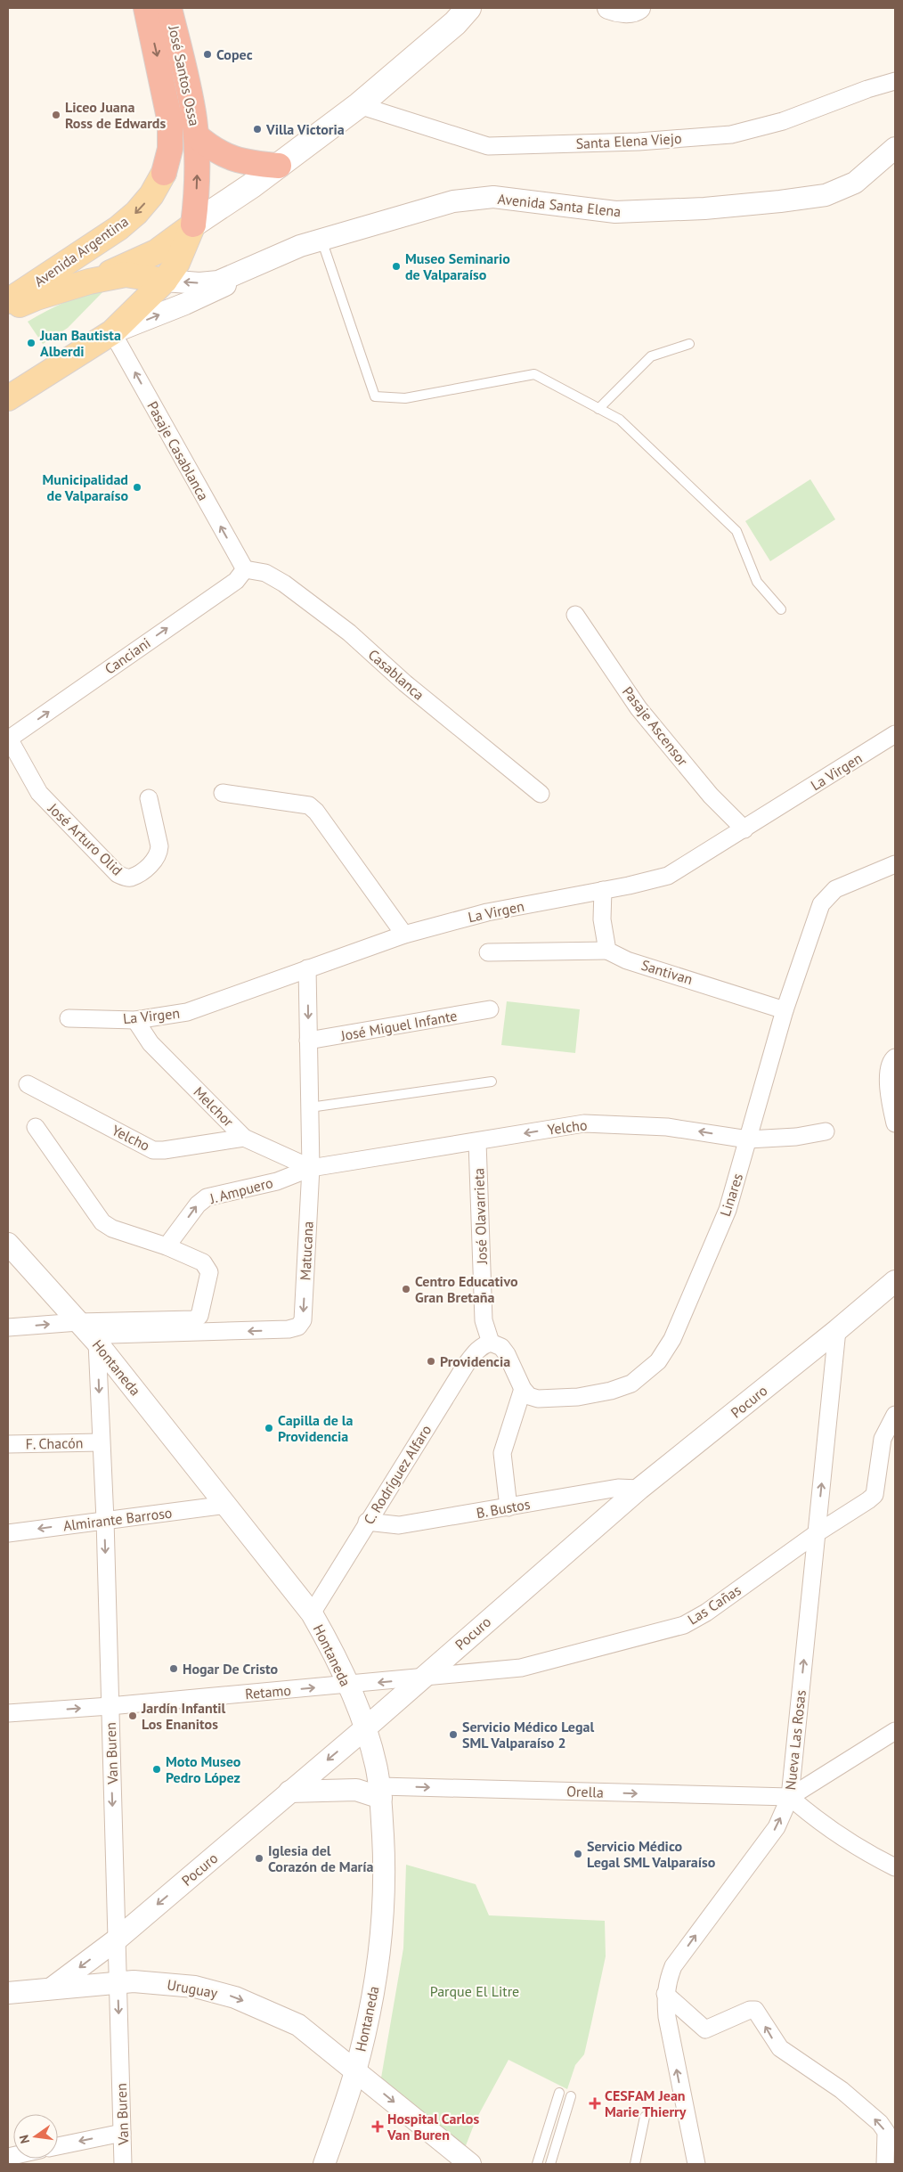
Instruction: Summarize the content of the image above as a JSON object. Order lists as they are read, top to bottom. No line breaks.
{"streets":{"highway":["José Santos Ossa"],"main road":["Avenida Argentina"],"street":["Santa Elena Viejo","Avenida Santa Elena","Pasaje Casablanca","Canciani","Casablanca","Pasaje Ascensor","La Virgen","José Arturo Olid","Santivan","José Miguel Infante","Melchor","Yelcho","J. Ampuero","Linares","José Olavarrieta","Matucana","Hontaneda","Pocuro","F. Chacón","C. Rodríguez Alfaro","B. Bustos","Almirante Barroso","Las Cañas","Retamo","Nueva Las Rosas","Van Buren","Orella","Uruguay"]},"crossings":[["José Santos Ossa","Avenida Argentina"],["Avenida Santa Elena","Pasaje Casablanca"],["Pasaje Casablanca","Canciani"],["Pasaje Casablanca","Casablanca"],["Canciani","Casablanca"],["Canciani","José Arturo Olid"],["Pasaje Ascensor","La Virgen"],["La Virgen","Melchor"],["La Virgen","Matucana"],["Santivan","Linares"],["José Miguel Infante","Matucana"],["Melchor","Yelcho"],["Melchor","J. Ampuero"],["Melchor","Matucana"],["Yelcho","J. Ampuero"],["Yelcho","Linares"],["Yelcho","José Olavarrieta"],["Yelcho","Matucana"],["J. Ampuero","Matucana"],["José Olavarrieta","C. Rodríguez Alfaro"],["Matucana","Hontaneda"],["Matucana","Van Buren"],["Hontaneda","Pocuro"],["Hontaneda","C. Rodríguez Alfaro"],["Hontaneda","Almirante Barroso"],["Hontaneda","Retamo"],["Hontaneda","Van Buren"],["Hontaneda","Orella"],["Hontaneda","Uruguay"],["Pocuro","B. Bustos"],["Pocuro","Las Cañas"],["Pocuro","Retamo"],["Pocuro","Nueva Las Rosas"],["Pocuro","Van Buren"],["Pocuro","Uruguay"],["F. Chacón","Van Buren"],["C. Rodríguez Alfaro","B. Bustos"],["Almirante Barroso","Van Buren"],["Las Cañas","Retamo"],["Las Cañas","Nueva Las Rosas"],["Retamo","Van Buren"],["Nueva Las Rosas","Orella"],["Van Buren","Uruguay"]],"one_way":["Pasaje Casablanca","Canciani","Yelcho","J. Ampuero","Pocuro","Almirante Barroso","Nueva Las Rosas","Van Buren","Orella","Uruguay"],"parks":["Parque El Litre"],"places":{"other":["Copec","Liceo Juana Ross de Edwards","Villa Victoria","Museo Seminario de Valparaíso","Juan Bautista Alberdi","Municipalidad de Valparaíso","Centro Educativo Gran Bretaña","Providencia","Capilla de la Providencia","Hogar De Cristo","Jardín Infantil Los Enanitos","Servicio Médico Legal SML Valparaíso 2","Moto Museo Pedro López","Servicio Médico Legal SML Valparaíso","Iglesia del Corazón de María"],"health":["CESFAM Jean Marie Thierry","Hospital Carlos Van Buren"]},"north":"left"}
